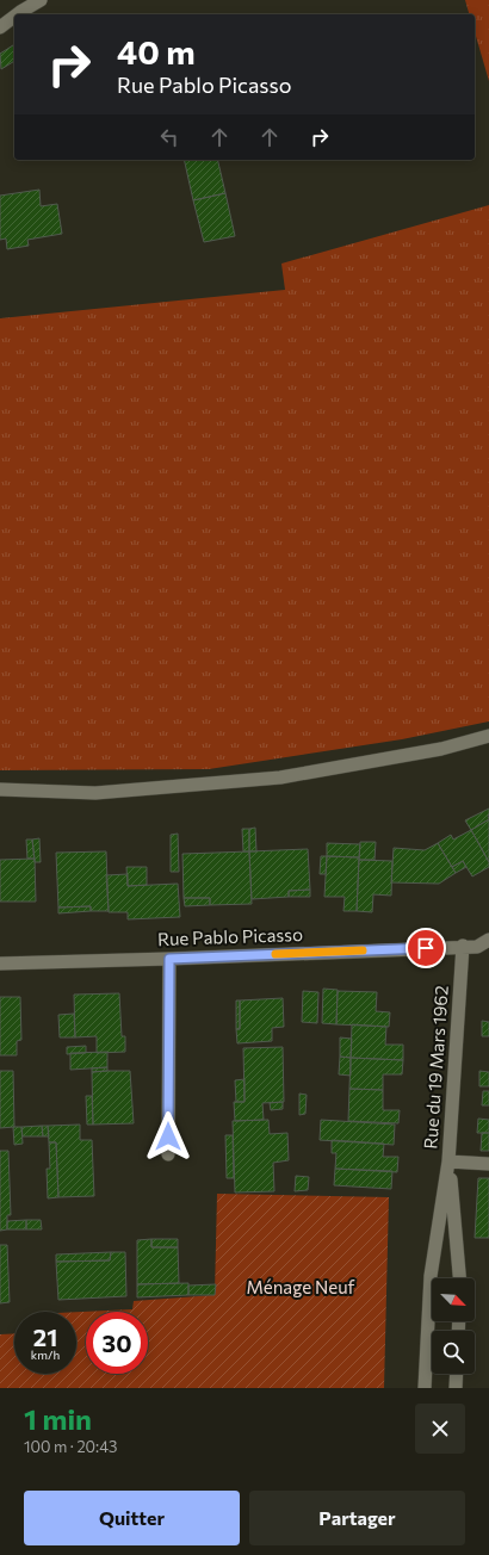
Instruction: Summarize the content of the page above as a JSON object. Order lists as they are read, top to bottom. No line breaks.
{"streets":{"street":["Rue Pablo Picasso","Rue du 19 Mars 1962"]},"crossings":[["Rue Pablo Picasso","Rue du 19 Mars 1962"]],"parks":["Ménage Neuf"],"north":"bottom right","page":{"turn":["40 m","Rue Pablo Picasso"],"speed":"21 km/h","limit":"30","heading":["1 min","100 m · 20:43"],"buttons":["Quitter","Partager"]}}
